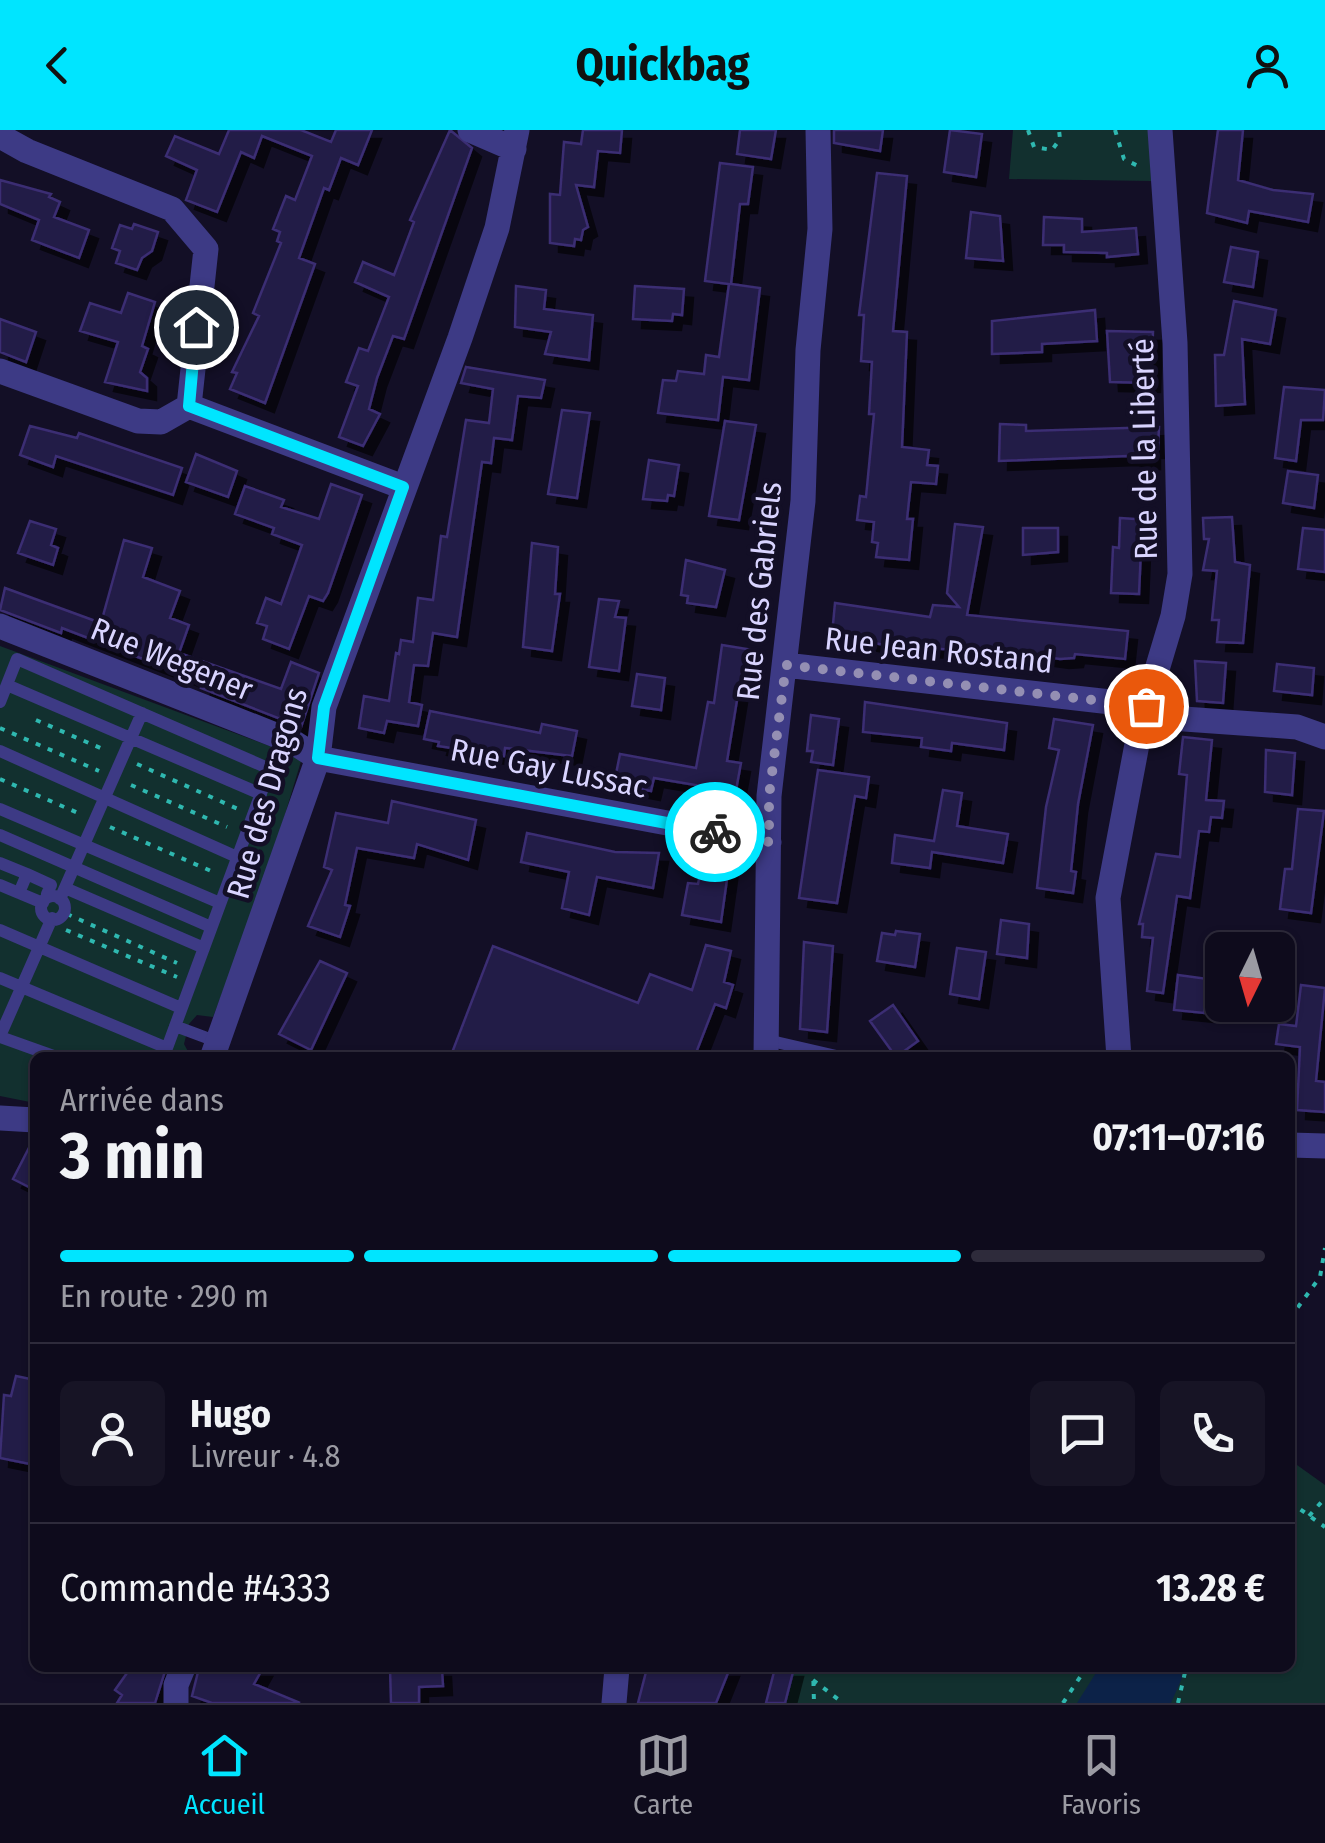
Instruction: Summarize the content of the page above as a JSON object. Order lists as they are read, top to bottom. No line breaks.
{"streets":{"street":["Rue de la Liberté","Rue des Gabriels","Rue Jean Rostand","Rue Wegener","Rue Gay Lussac","Rue des Dragons"]},"crossings":[["Rue de la Liberté","Rue Jean Rostand"],["Rue des Gabriels","Rue Jean Rostand"],["Rue des Gabriels","Rue Gay Lussac"],["Rue Wegener","Rue Gay Lussac"],["Rue Wegener","Rue des Dragons"],["Rue Gay Lussac","Rue des Dragons"]],"north":"bottom","page":{"header":"Quickbag","heading":["3 min","Arrivée dans","07:11–07:16"],"panel":["Hugo","Livreur · 4.8","Commande #4333","13.28 €"],"bar":"En route · 290 m","tabs":["Accueil","Carte","Favoris"]}}
